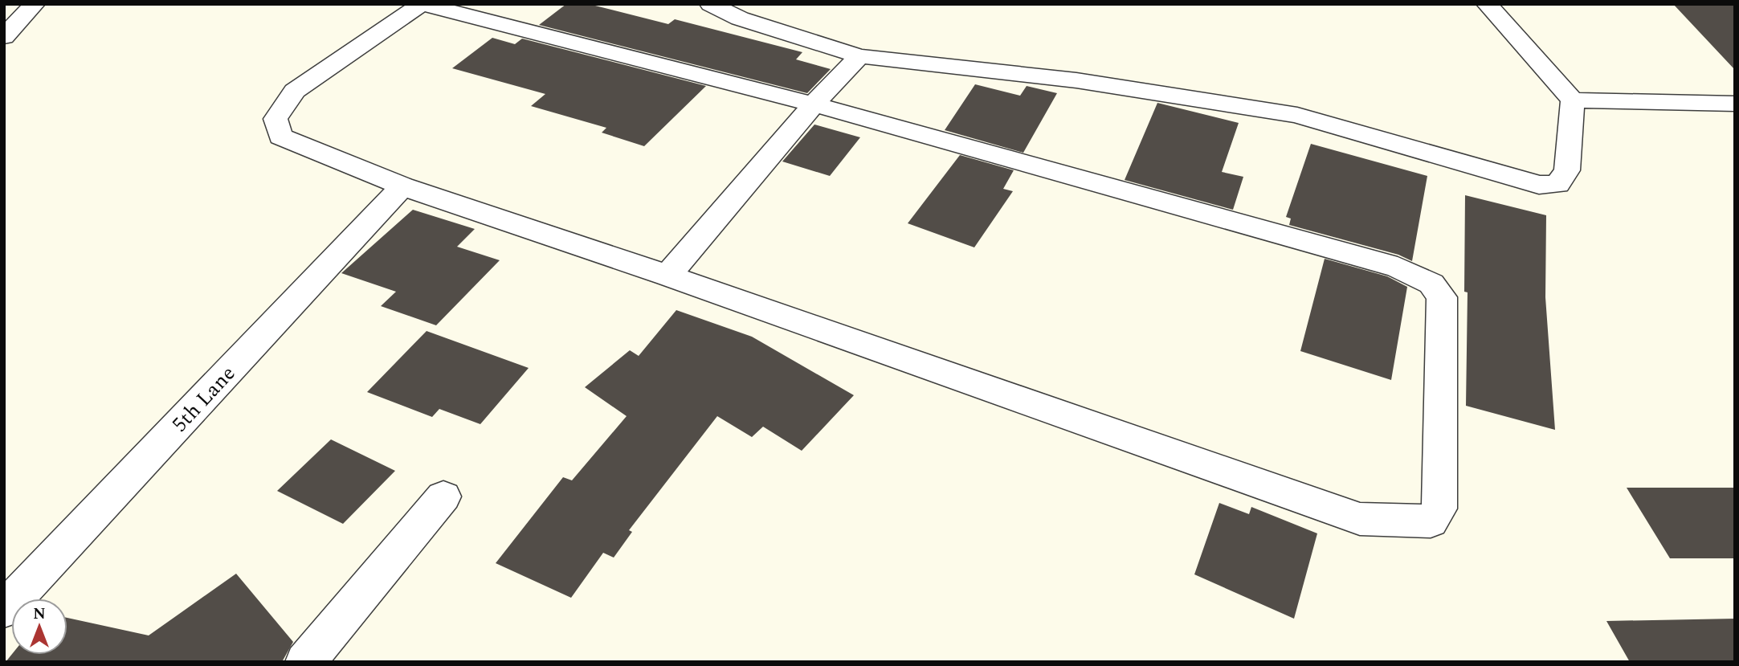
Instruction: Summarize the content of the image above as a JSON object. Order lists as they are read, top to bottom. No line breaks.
{"streets":{"street":["5th Lane"]},"north":"top"}
